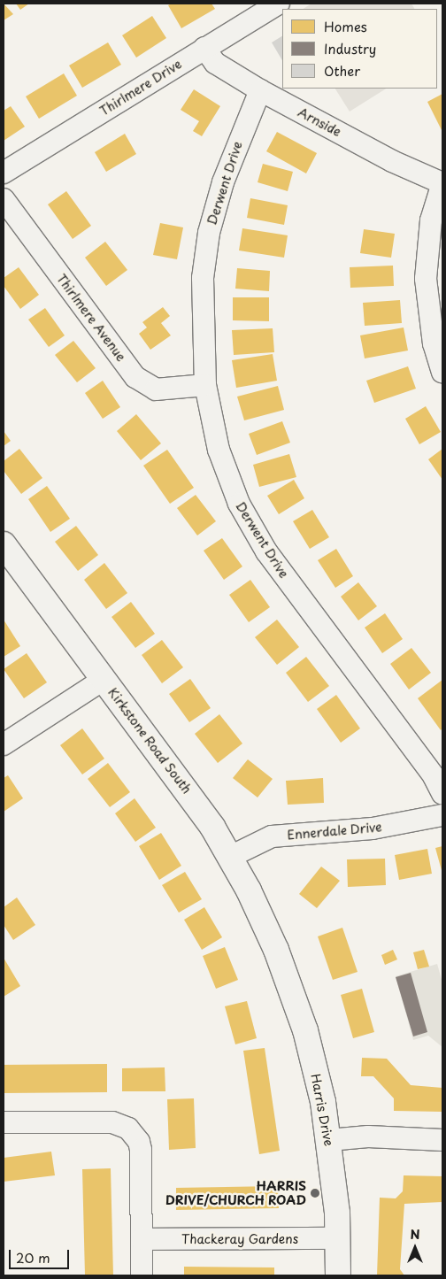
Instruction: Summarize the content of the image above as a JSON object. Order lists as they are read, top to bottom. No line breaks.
{"streets":{"street":["Thirlmere Drive","Arnside","Derwent Drive","Thirlmere Avenue","Kirkstone Road South","Ennerdale Drive","Harris Drive","Thackeray Gardens"]},"crossings":[["Thirlmere Drive","Arnside"],["Arnside","Derwent Drive"],["Derwent Drive","Thirlmere Avenue"],["Kirkstone Road South","Ennerdale Drive"],["Kirkstone Road South","Harris Drive"],["Harris Drive","Thackeray Gardens"]],"places":["HARRIS DRIVE/CHURCH ROAD"],"legend":["Homes","Industry","Other"],"scale_bar":"20 m","north":"top"}
